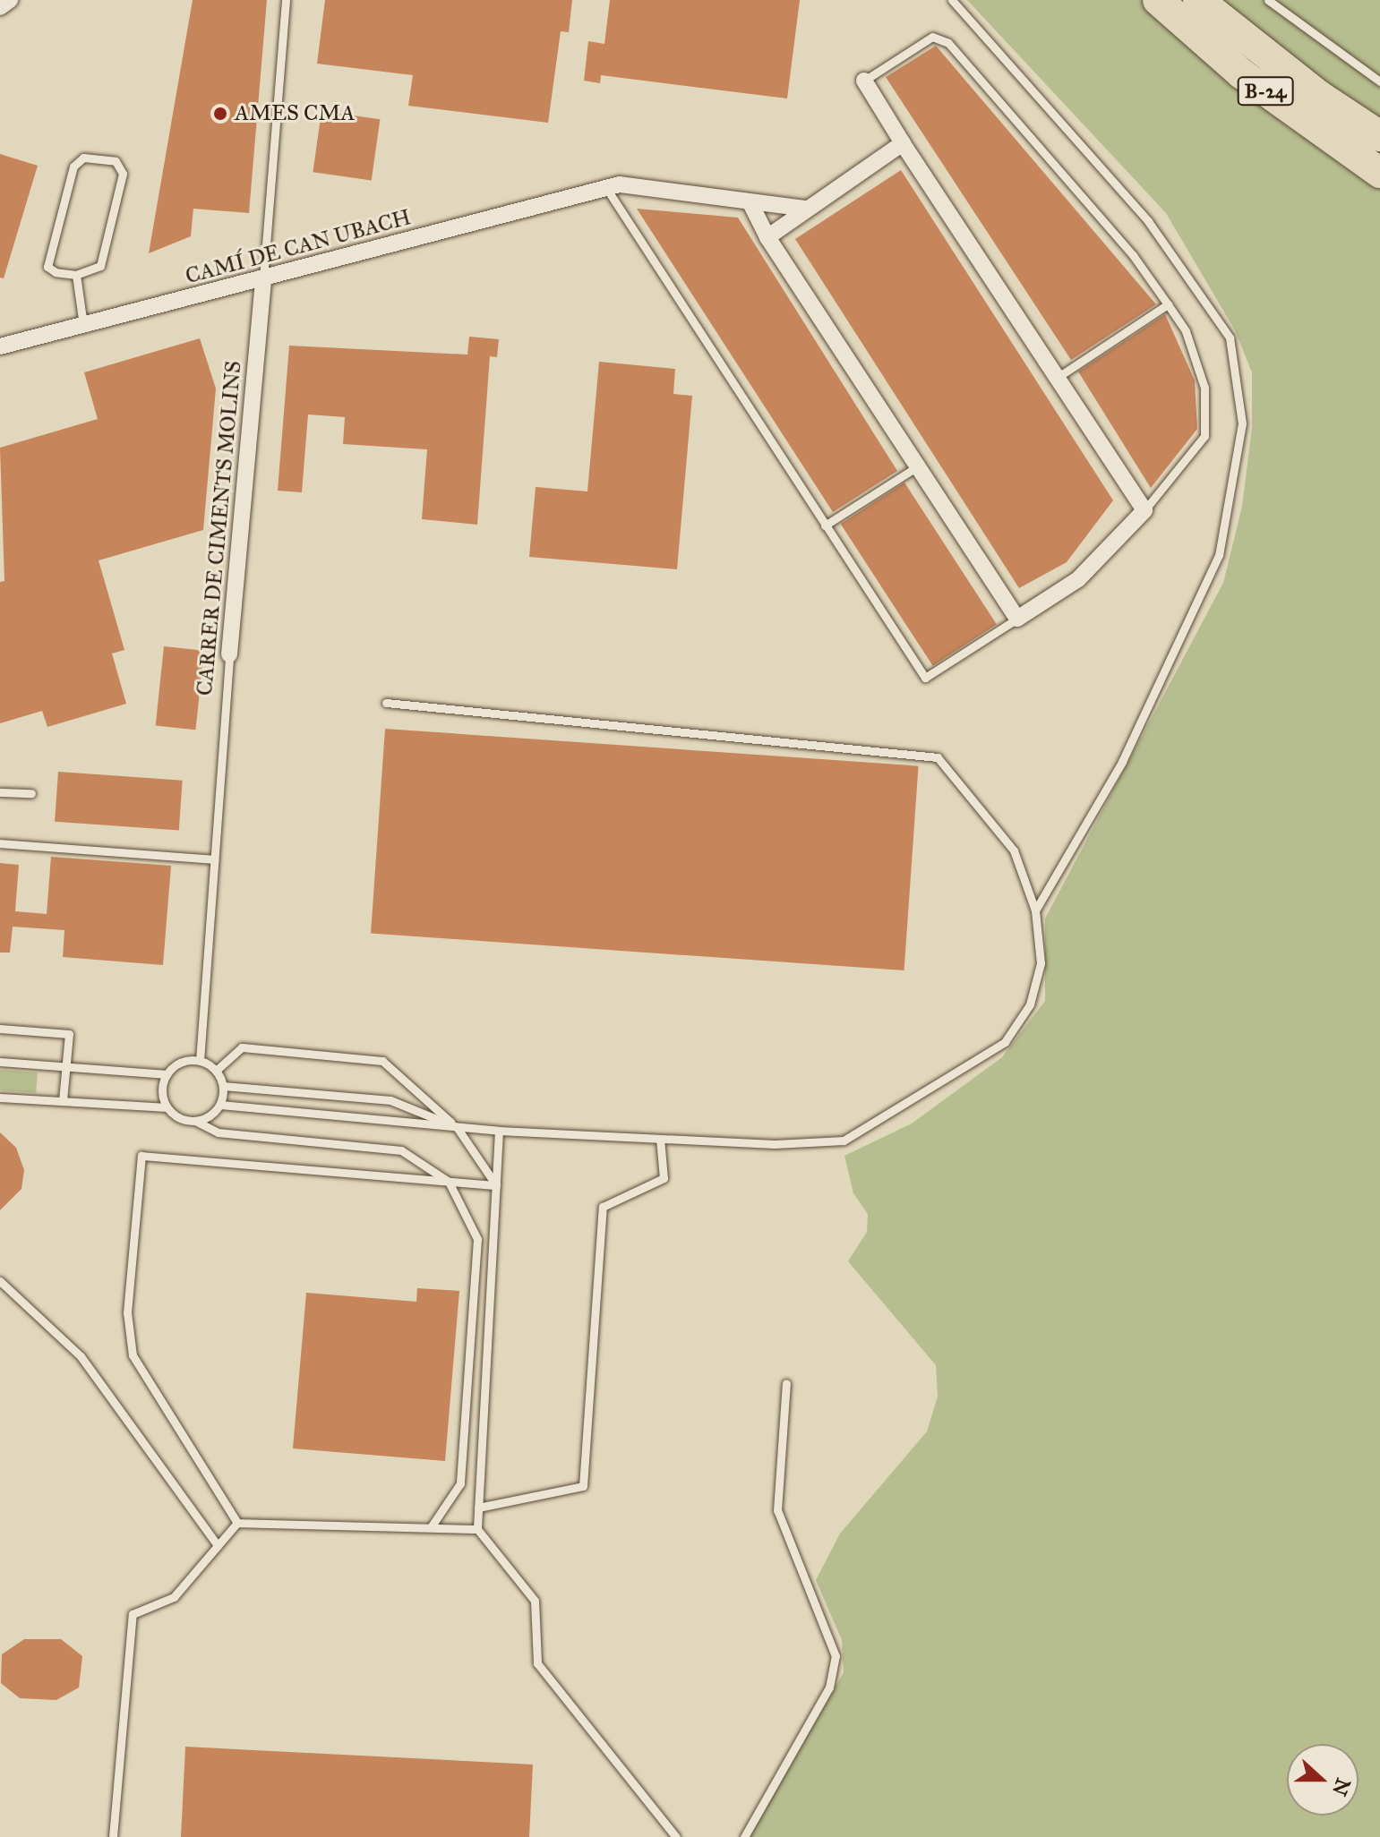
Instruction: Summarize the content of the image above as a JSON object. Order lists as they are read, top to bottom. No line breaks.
{"streets":{"highway":["B-24"],"street":["CAMÍ DE CAN UBACH","CARRER DE CIMENTS MOLINS"]},"crossings":[["CAMÍ DE CAN UBACH","CARRER DE CIMENTS MOLINS"]],"places":["AMES CMA"],"north":"right"}
